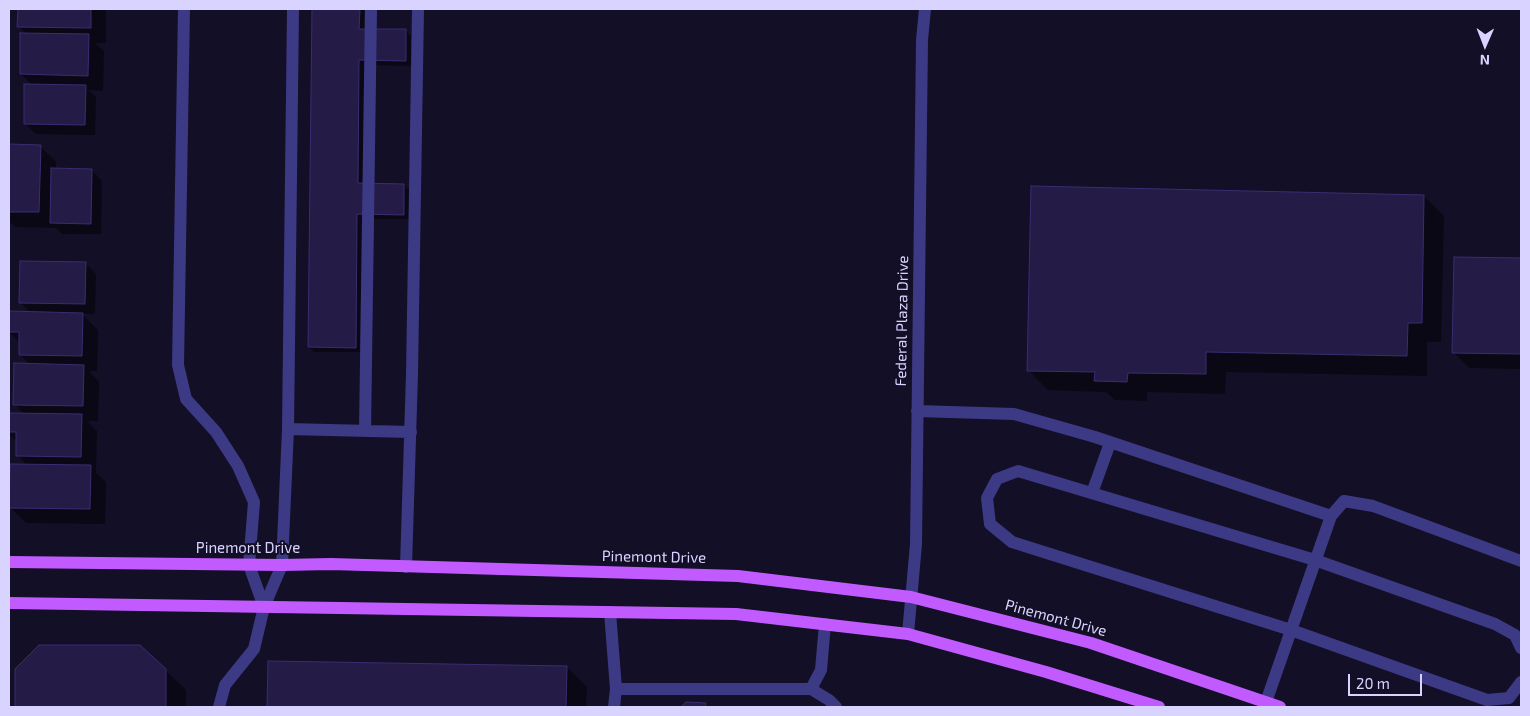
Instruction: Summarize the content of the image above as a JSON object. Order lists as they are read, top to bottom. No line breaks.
{"streets":{"main road":["Pinemont Drive"],"street":["Federal Plaza Drive"]},"crossings":[["Federal Plaza Drive","Pinemont Drive"]],"scale_bar":"20 m","north":"bottom"}
